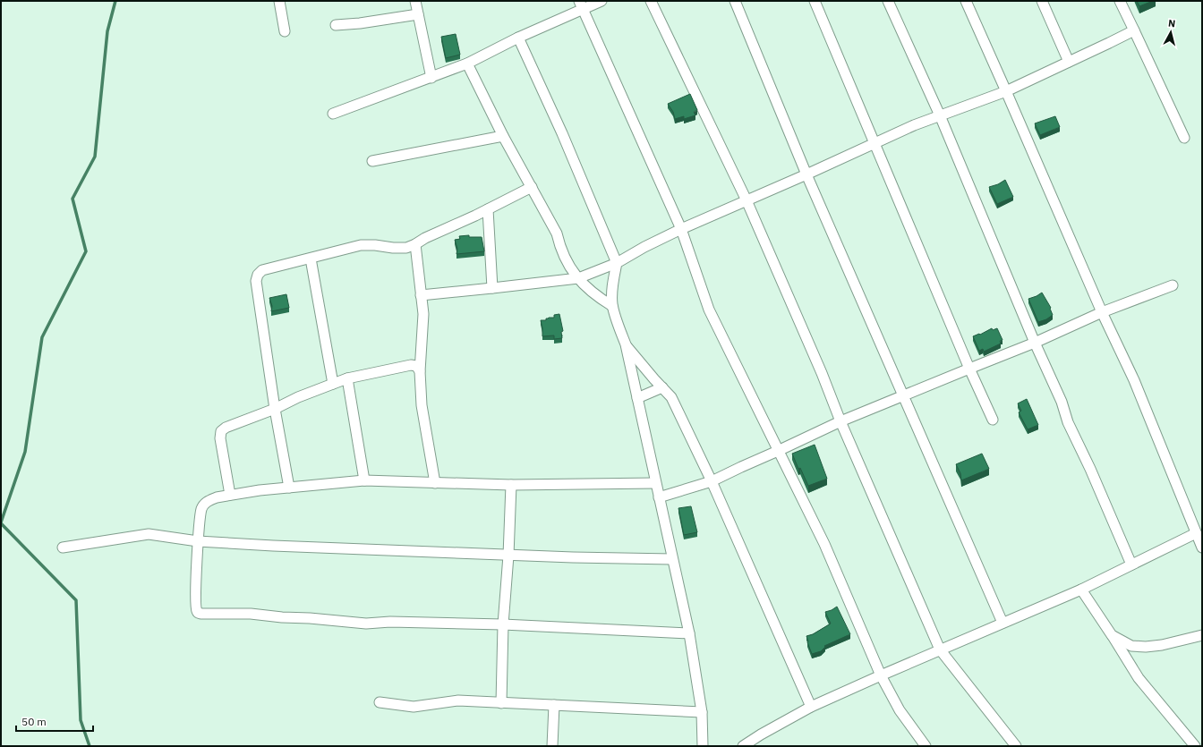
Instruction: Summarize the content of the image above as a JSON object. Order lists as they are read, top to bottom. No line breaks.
{"scale_bar":"50 m","north":"top"}
